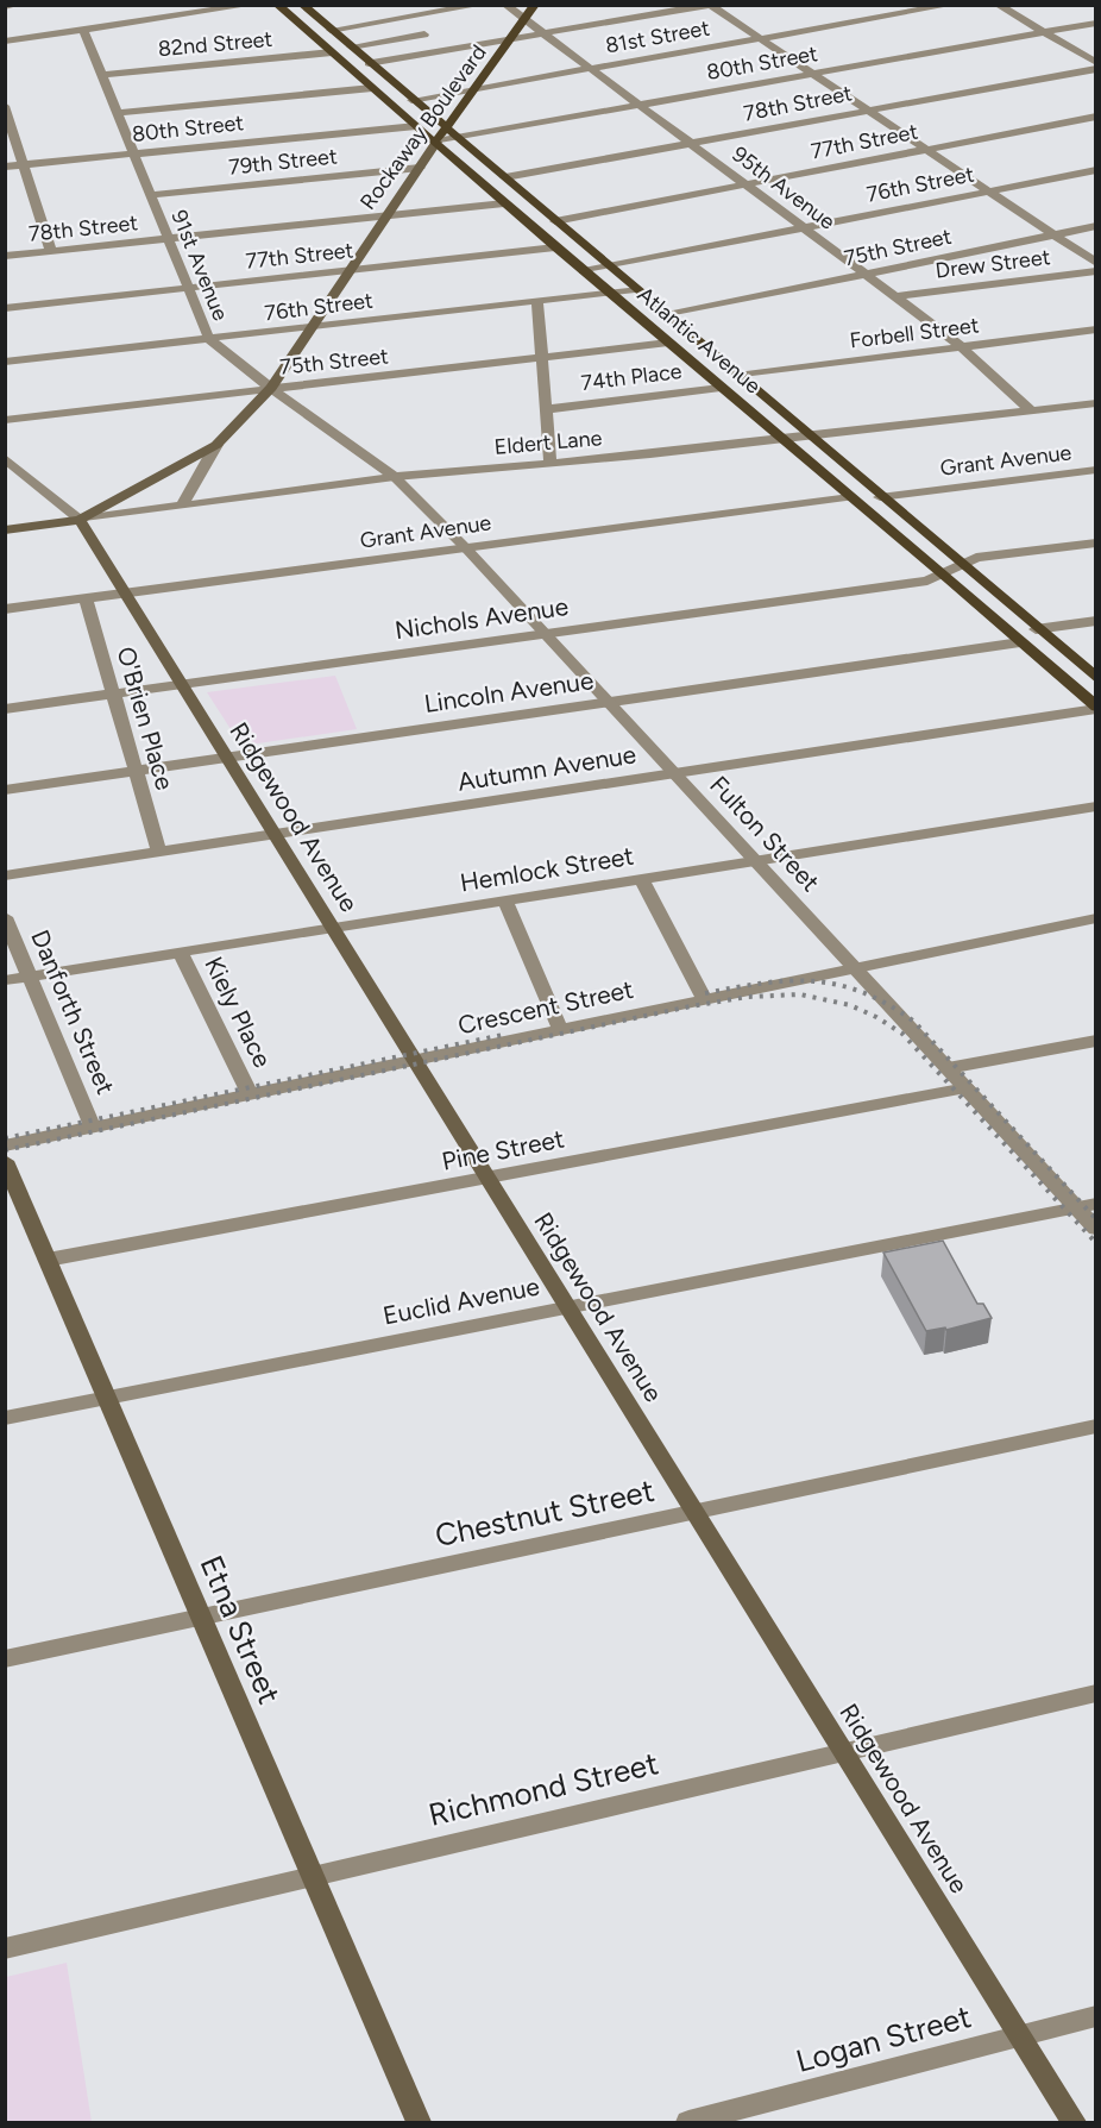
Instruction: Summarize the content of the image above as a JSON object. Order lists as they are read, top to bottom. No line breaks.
{"streets":{"main road":["Rockaway Boulevard","Atlantic Avenue","Eldert Lane","Ridgewood Avenue","Etna Street"],"street":["81st Street","82nd Street","80th Street","78th Street","77th Street","79th Street","76th Street","95th Avenue","75th Street","Drew Street","91st Avenue","Forbell Street","74th Place","Grant Avenue","Nichols Avenue","Lincoln Avenue","O'Brien Place","Autumn Avenue","Fulton Street","Hemlock Street","Crescent Street","Danforth Street","Kiely Place","Pine Street","Euclid Avenue","Chestnut Street","Richmond Street","Logan Street"]},"crossings":[["81st Street","Rockaway Boulevard"],["81st Street","95th Avenue"],["81st Street","Atlantic Avenue"],["82nd Street","91st Avenue"],["82nd Street","Atlantic Avenue"],["80th Street","Rockaway Boulevard"],["80th Street","95th Avenue"],["80th Street","91st Avenue"],["80th Street","Atlantic Avenue"],["78th Street","Rockaway Boulevard"],["78th Street","95th Avenue"],["78th Street","91st Avenue"],["78th Street","Atlantic Avenue"],["Rockaway Boulevard","77th Street"],["Rockaway Boulevard","79th Street"],["Rockaway Boulevard","76th Street"],["Rockaway Boulevard","95th Avenue"],["Rockaway Boulevard","75th Street"],["Rockaway Boulevard","91st Avenue"],["Rockaway Boulevard","Atlantic Avenue"],["Rockaway Boulevard","Eldert Lane"],["Rockaway Boulevard","Ridgewood Avenue"],["77th Street","95th Avenue"],["77th Street","91st Avenue"],["77th Street","Atlantic Avenue"],["79th Street","91st Avenue"],["76th Street","95th Avenue"],["76th Street","91st Avenue"],["76th Street","Atlantic Avenue"],["95th Avenue","75th Street"],["95th Avenue","Drew Street"],["95th Avenue","Forbell Street"],["95th Avenue","Eldert Lane"],["75th Street","91st Avenue"],["75th Street","Atlantic Avenue"],["91st Avenue","Eldert Lane"],["91st Avenue","Fulton Street"],["Forbell Street","Atlantic Avenue"],["Atlantic Avenue","74th Place"],["Atlantic Avenue","Eldert Lane"],["Atlantic Avenue","Grant Avenue"],["Atlantic Avenue","Nichols Avenue"],["Atlantic Avenue","Lincoln Avenue"],["Atlantic Avenue","Autumn Avenue"],["Eldert Lane","Ridgewood Avenue"],["Eldert Lane","Fulton Street"],["Grant Avenue","O'Brien Place"],["Grant Avenue","Ridgewood Avenue"],["Grant Avenue","Fulton Street"],["Nichols Avenue","O'Brien Place"],["Nichols Avenue","Ridgewood Avenue"],["Nichols Avenue","Fulton Street"],["Lincoln Avenue","O'Brien Place"],["Lincoln Avenue","Ridgewood Avenue"],["Lincoln Avenue","Fulton Street"],["O'Brien Place","Autumn Avenue"],["Autumn Avenue","Ridgewood Avenue"],["Autumn Avenue","Fulton Street"],["Ridgewood Avenue","Hemlock Street"],["Ridgewood Avenue","Crescent Street"],["Ridgewood Avenue","Pine Street"],["Ridgewood Avenue","Euclid Avenue"],["Ridgewood Avenue","Chestnut Street"],["Ridgewood Avenue","Richmond Street"],["Ridgewood Avenue","Logan Street"],["Fulton Street","Hemlock Street"],["Fulton Street","Crescent Street"],["Fulton Street","Pine Street"],["Fulton Street","Euclid Avenue"],["Hemlock Street","Danforth Street"],["Hemlock Street","Kiely Place"],["Crescent Street","Danforth Street"],["Crescent Street","Kiely Place"],["Pine Street","Etna Street"],["Euclid Avenue","Etna Street"],["Chestnut Street","Etna Street"],["Etna Street","Richmond Street"]]}
